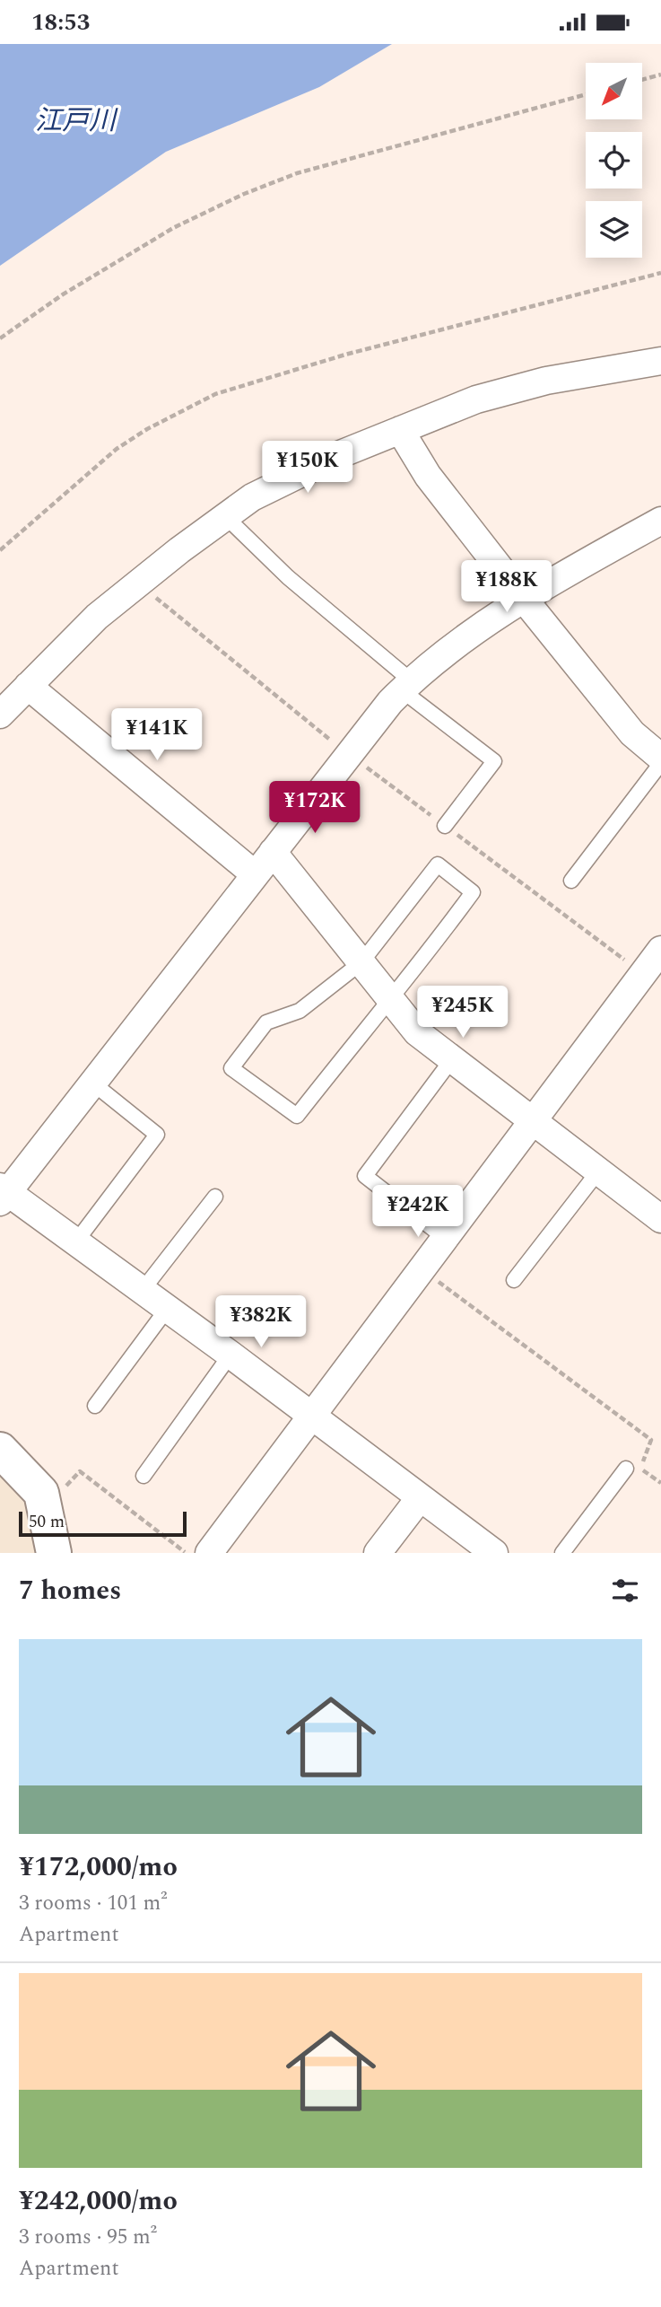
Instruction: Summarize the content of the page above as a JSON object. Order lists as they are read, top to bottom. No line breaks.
{"water":["江戸川"],"scale_bar":"50 m","north":"bottom left","page":{"status":"18:53","price":["¥150K","¥188K","¥141K","¥172K","¥245K","¥242K","¥382K"],"scale":"50 m","heading":"7 homes","list":[{"name":"¥172,000/mo","note":"3 rooms · 101 m² · Apartment"},{"name":"¥242,000/mo","note":"3 rooms · 95 m² · Apartment"}]}}
